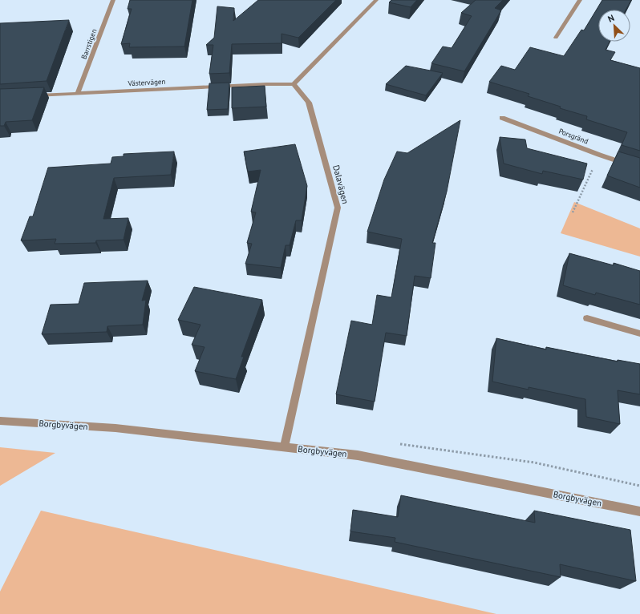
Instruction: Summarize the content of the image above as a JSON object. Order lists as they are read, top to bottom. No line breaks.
{"streets":{"street":["Barrstigen","Västervägen","Porsgränd","Dalavägen","Borgbyvägen"]},"crossings":[["Barrstigen","Västervägen"],["Västervägen","Dalavägen"],["Dalavägen","Borgbyvägen"]],"north":"top left"}
